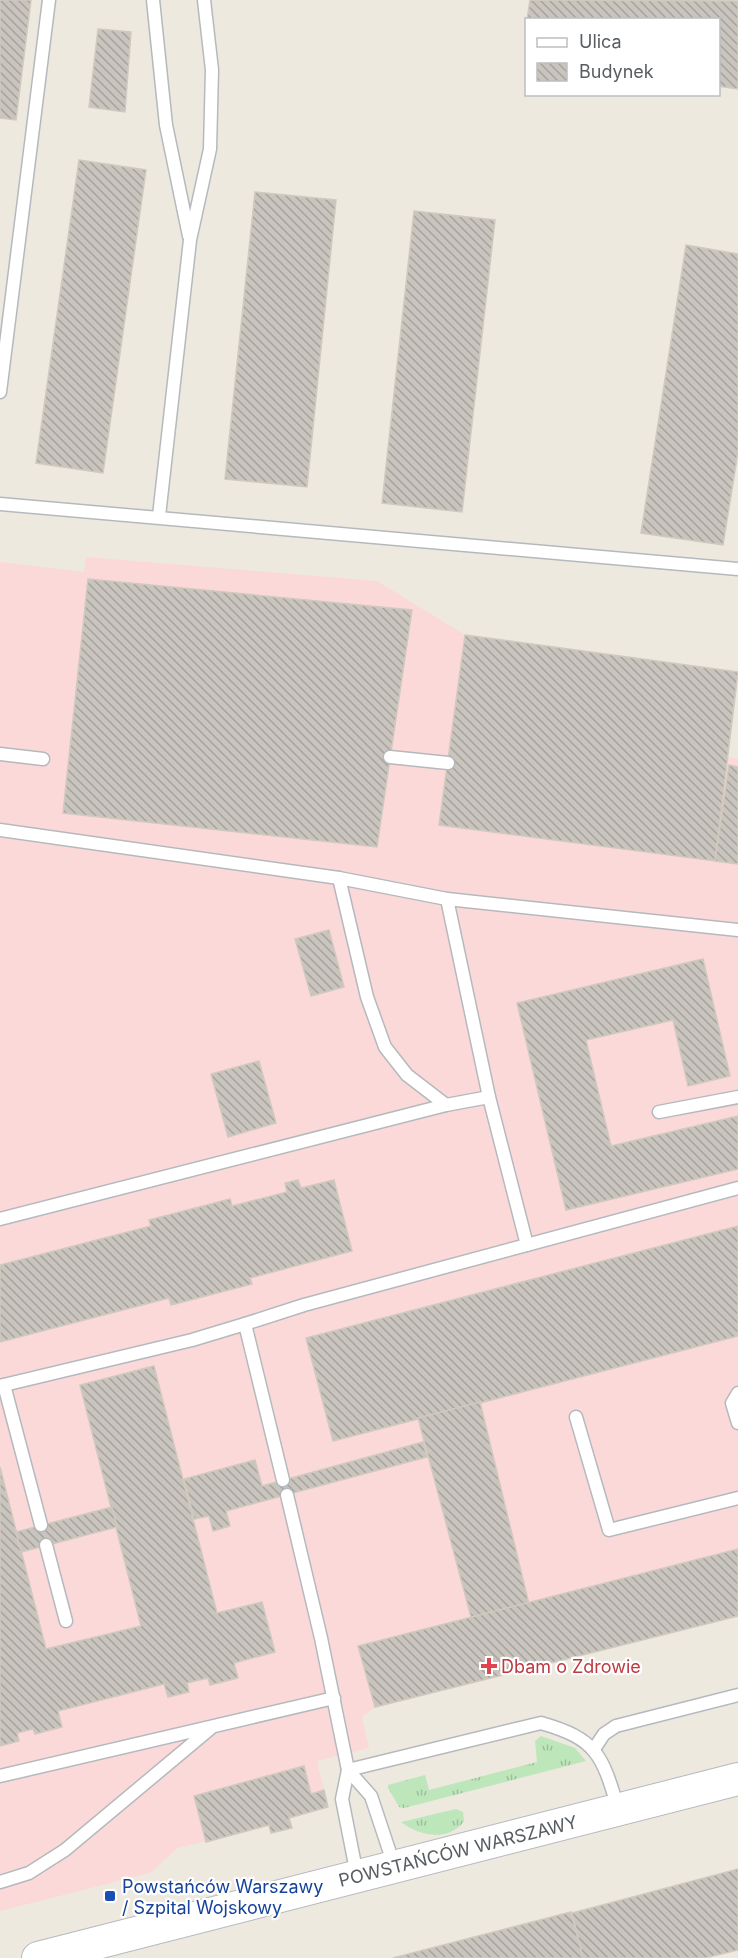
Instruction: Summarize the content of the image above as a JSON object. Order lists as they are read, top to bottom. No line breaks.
{"streets":{"street":["POWSTAŃCÓW WARSZAWY"]},"places":{"health":["Dbam o Zdrowie"],"transit":["Powstańców Warszawy / Szpital Wojskowy"]},"legend":["Ulica","Budynek"]}
